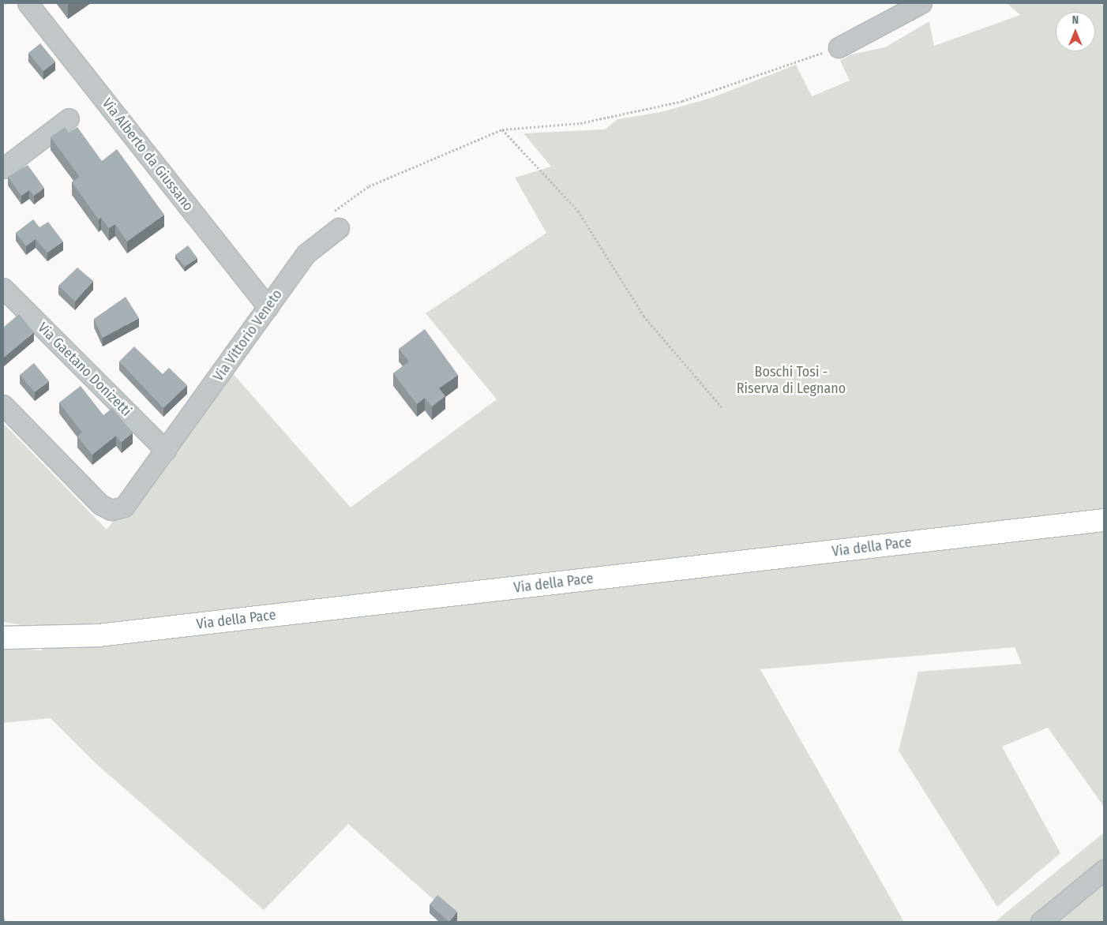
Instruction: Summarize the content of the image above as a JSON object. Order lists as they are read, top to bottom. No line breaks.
{"streets":{"main road":["Via della Pace"],"street":["Via Alberto da Giussano","Via Vittorio Veneto","Via Gaetano Donizetti"]},"crossings":[["Via Alberto da Giussano","Via Vittorio Veneto"],["Via Vittorio Veneto","Via Gaetano Donizetti"]],"parks":["Boschi Tosi - Riserva di Legnano"],"north":"top"}
